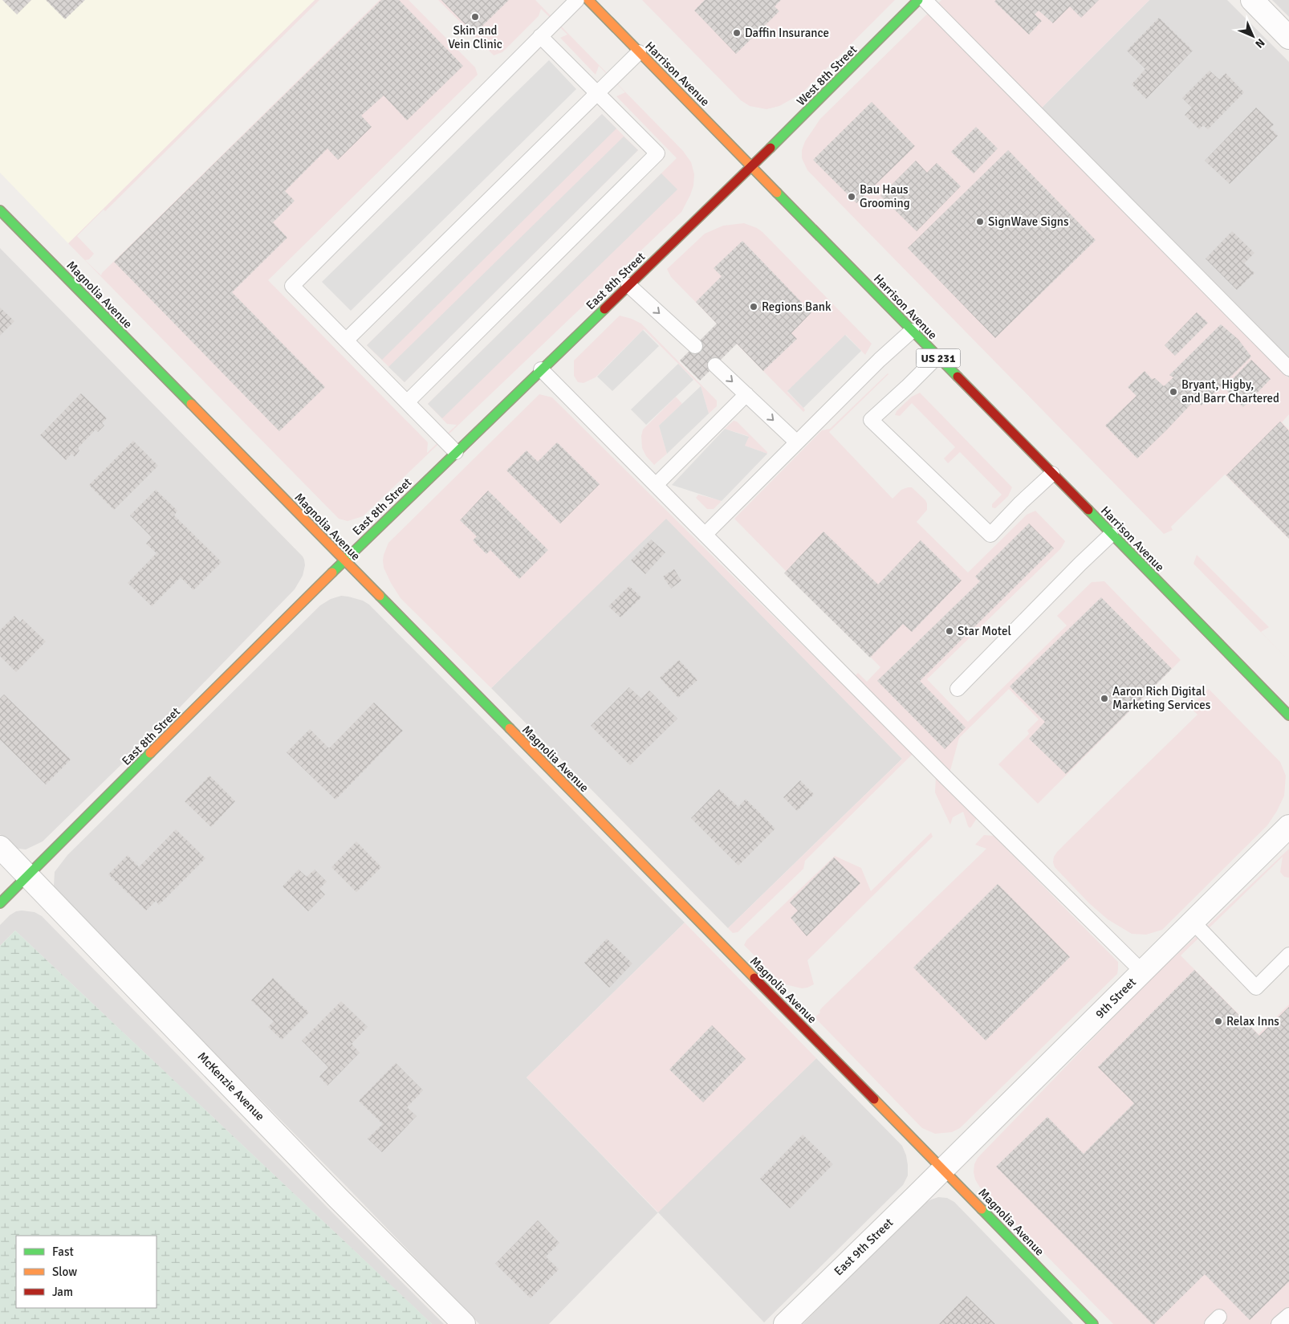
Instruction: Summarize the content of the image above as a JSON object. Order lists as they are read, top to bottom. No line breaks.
{"streets":{"street":["Harrison Avenue","West 8th Street","East 8th Street","Magnolia Avenue","US 231","9th Street","McKenzie Avenue","East 9th Street"]},"crossings":[["Harrison Avenue","West 8th Street"],["Harrison Avenue","East 8th Street"],["West 8th Street","East 8th Street"],["East 8th Street","Magnolia Avenue"],["East 8th Street","McKenzie Avenue"],["Magnolia Avenue","9th Street"],["Magnolia Avenue","East 9th Street"],["9th Street","East 9th Street"]],"places":["Skin and Vein Clinic","Daffin Insurance","Bau Haus Grooming","SignWave Signs","Regions Bank","Bryant, Higby, and Barr Chartered","Star Motel","Aaron Rich Digital Marketing Services","Relax Inns"],"legend":["Fast","Slow","Jam"],"north":"bottom right"}
